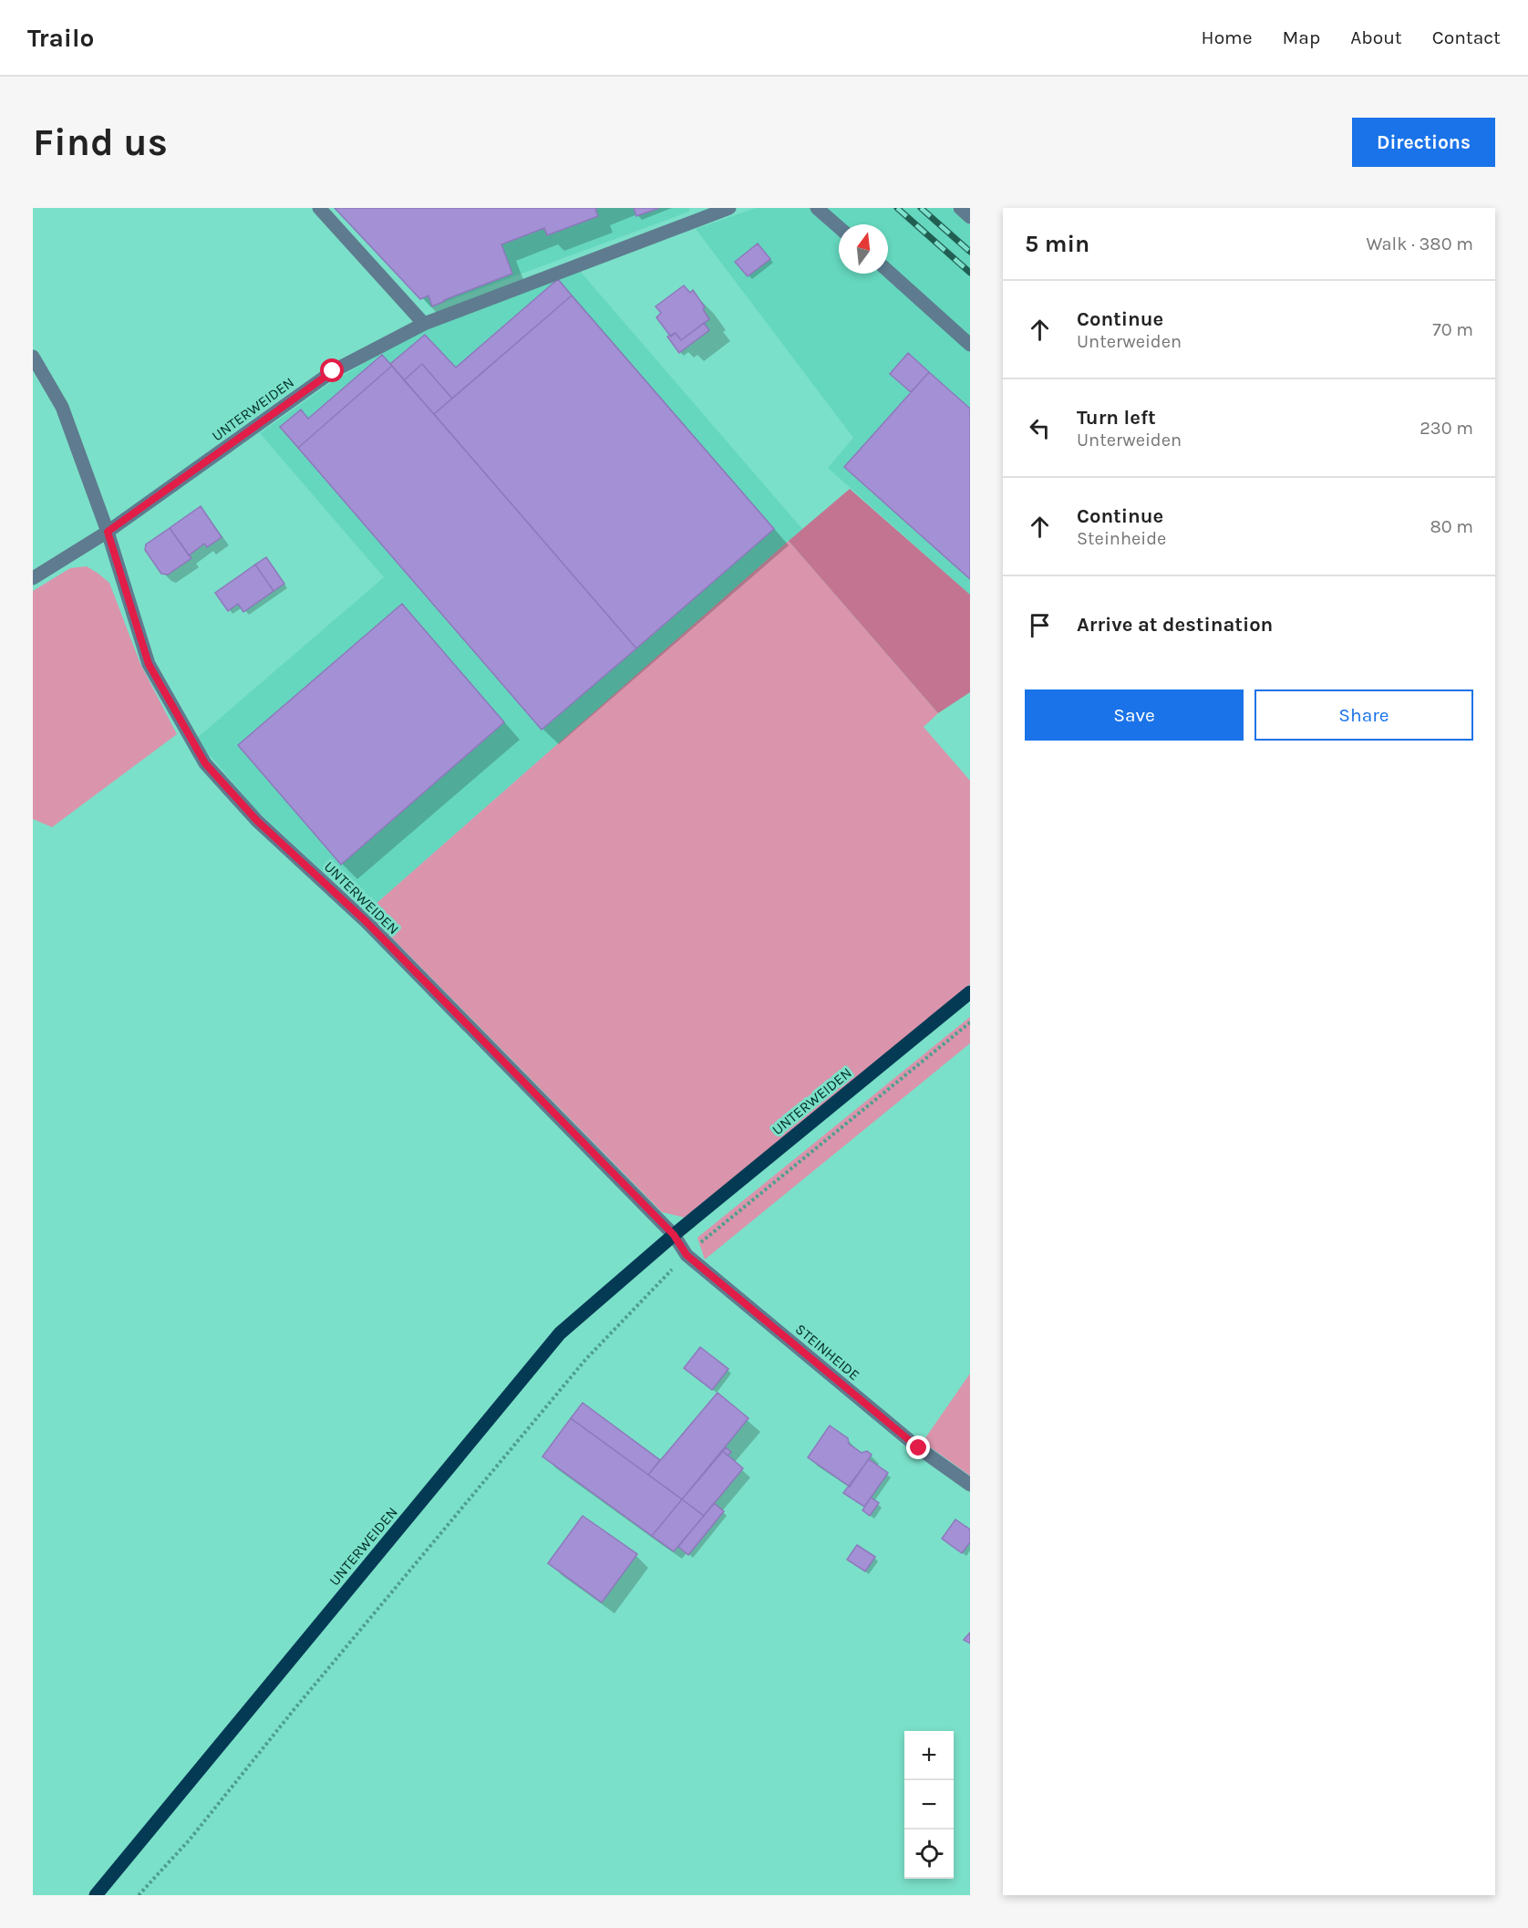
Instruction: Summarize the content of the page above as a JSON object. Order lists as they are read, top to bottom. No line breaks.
{"streets":{"main road":["UNTERWEIDEN"],"street":["STEINHEIDE"]},"crossings":[["UNTERWEIDEN","STEINHEIDE"]],"north":"top","page":{"header":"Trailo","nav":["Home","Map","About","Contact"],"buttons":["Directions",["Save","Share"]],"title":"Find us","heading":["5 min","Walk · 380 m"],"list":[["Continue","Unterweiden","70 m"],["Turn left","Unterweiden","230 m"],["Continue","Steinheide","80 m"],"Arrive at destination"],"map_buttons":["+","−"]}}
